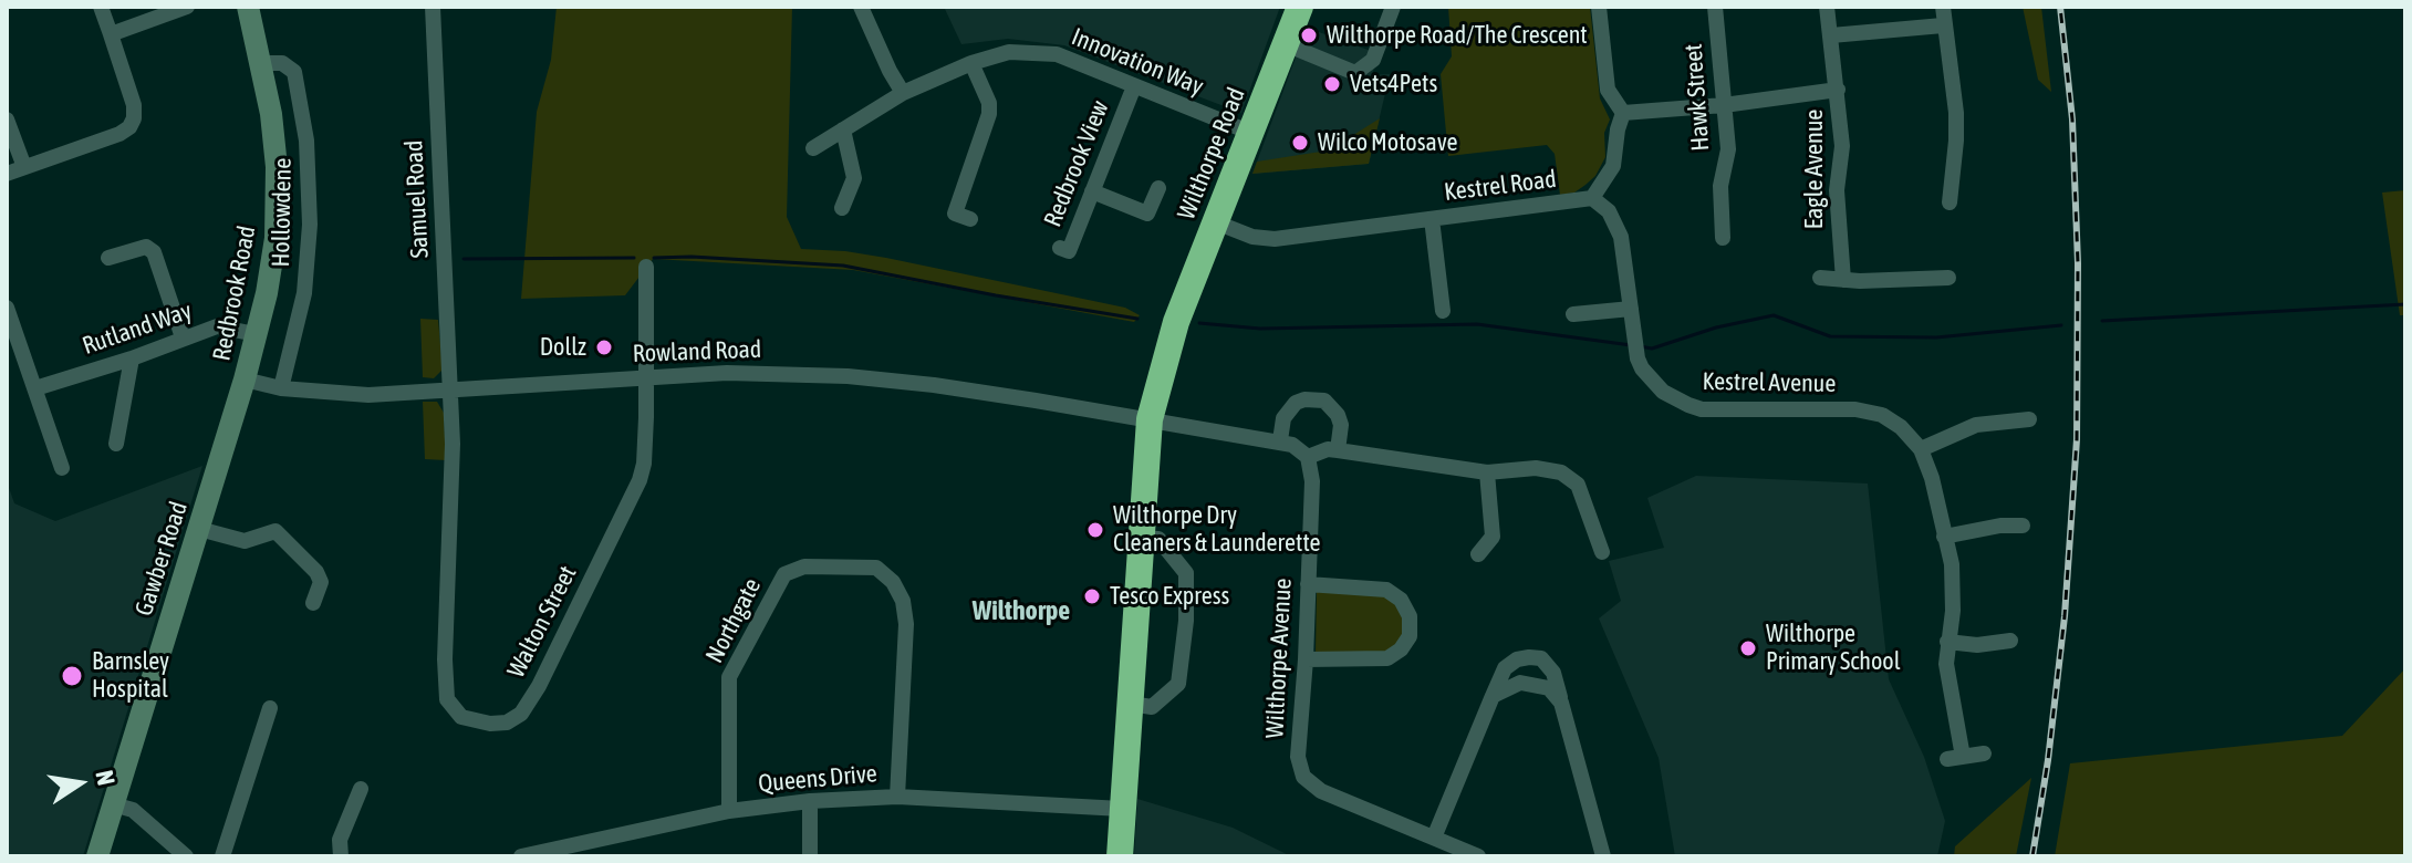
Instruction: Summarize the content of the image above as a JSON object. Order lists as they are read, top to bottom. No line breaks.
{"streets":{"highway":["Wilthorpe Road"],"street":["Innovation Way","Hawk Street","Redbrook View","Eagle Avenue","Kestrel Road","Samuel Road","Hollowdene","Redbrook Road","Rutland Way","Rowland Road","Kestrel Avenue","Gawber Road","Northgate","Walton Street","Wilthorpe Avenue","Queens Drive"]},"crossings":[["Innovation Way","Wilthorpe Road"],["Innovation Way","Redbrook View"],["Wilthorpe Road","Kestrel Road"],["Wilthorpe Road","Rowland Road"],["Wilthorpe Road","Queens Drive"],["Kestrel Road","Kestrel Avenue"],["Samuel Road","Rowland Road"],["Samuel Road","Walton Street"],["Hollowdene","Redbrook Road"],["Hollowdene","Rowland Road"],["Redbrook Road","Rutland Way"],["Redbrook Road","Rowland Road"],["Redbrook Road","Gawber Road"],["Rowland Road","Gawber Road"],["Rowland Road","Walton Street"],["Northgate","Queens Drive"]],"districts":["Wilthorpe"],"places":["Wilthorpe Road/The Crescent","Vets4Pets","Wilco Motosave","Dollz","Wilthorpe Dry Cleaners & Launderette","Tesco Express","Wilthorpe Primary School","Barnsley Hospital"],"north":"right"}
